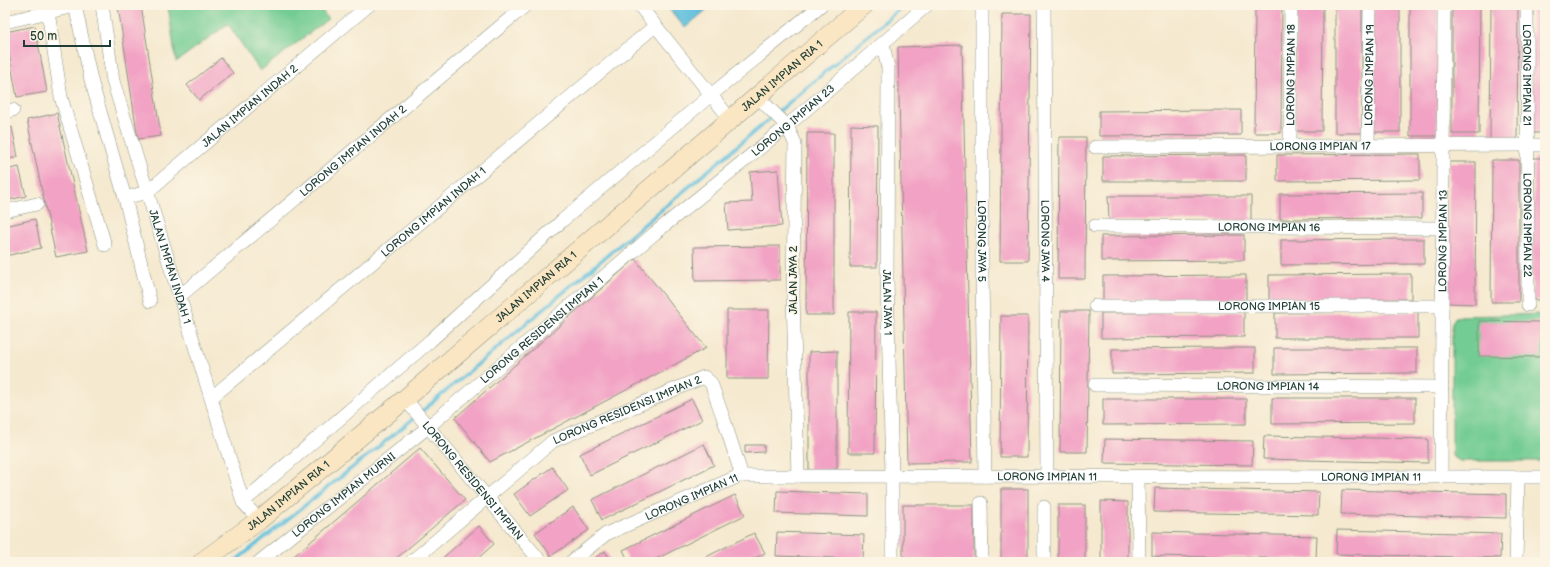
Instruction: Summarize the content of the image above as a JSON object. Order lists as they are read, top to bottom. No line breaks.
{"streets":{"street":["LORONG IMPIAN 18","LORONG IMPIAN 19","LORONG IMPIAN 21","JALAN IMPIAN RIA 1","JALAN IMPIAN INDAH 2","LORONG IMPIAN 23","LORONG IMPIAN 17","LORONG IMPIAN INDAH 2","LORONG IMPIAN INDAH 1","LORONG IMPIAN 22","LORONG IMPIAN 16","LORONG JAYA 5","LORONG JAYA 4","LORONG IMPIAN 13","JALAN IMPIAN INDAH 1","JALAN JAYA 2","JALAN JAYA 1","LORONG IMPIAN 15","LORONG RESIDENSI IMPIAN 1","LORONG IMPIAN 14","LORONG RESIDENSI IMPIAN 2","LORONG IMPIAN 11","LORONG RESIDENSI IMPIAN","LORONG IMPIAN MURNI"]},"crossings":[["LORONG IMPIAN 18","LORONG IMPIAN 17"],["LORONG IMPIAN 19","LORONG IMPIAN 17"],["LORONG IMPIAN 21","LORONG IMPIAN 17"],["LORONG IMPIAN 21","LORONG IMPIAN 22"],["JALAN IMPIAN RIA 1","JALAN IMPIAN INDAH 1"],["JALAN IMPIAN RIA 1","JALAN JAYA 2"],["JALAN IMPIAN RIA 1","LORONG RESIDENSI IMPIAN"],["JALAN IMPIAN INDAH 2","JALAN IMPIAN INDAH 1"],["LORONG IMPIAN 23","JALAN JAYA 2"],["LORONG IMPIAN 23","JALAN JAYA 1"],["LORONG IMPIAN 23","LORONG RESIDENSI IMPIAN 1"],["LORONG IMPIAN 17","LORONG IMPIAN 22"],["LORONG IMPIAN 17","LORONG IMPIAN 13"],["LORONG IMPIAN INDAH 2","JALAN IMPIAN INDAH 1"],["LORONG IMPIAN INDAH 1","JALAN IMPIAN INDAH 1"],["LORONG IMPIAN 16","LORONG IMPIAN 13"],["LORONG JAYA 5","LORONG IMPIAN 11"],["LORONG JAYA 4","LORONG IMPIAN 11"],["LORONG IMPIAN 13","LORONG IMPIAN 15"],["LORONG IMPIAN 13","LORONG IMPIAN 14"],["LORONG IMPIAN 13","LORONG IMPIAN 11"],["JALAN JAYA 2","LORONG IMPIAN 11"],["JALAN JAYA 1","LORONG IMPIAN 11"],["LORONG RESIDENSI IMPIAN 1","LORONG RESIDENSI IMPIAN"],["LORONG RESIDENSI IMPIAN 1","LORONG IMPIAN MURNI"],["LORONG RESIDENSI IMPIAN 2","LORONG IMPIAN 11"],["LORONG RESIDENSI IMPIAN 2","LORONG RESIDENSI IMPIAN"],["LORONG RESIDENSI IMPIAN","LORONG IMPIAN MURNI"]],"scale_bar":"50 m"}
